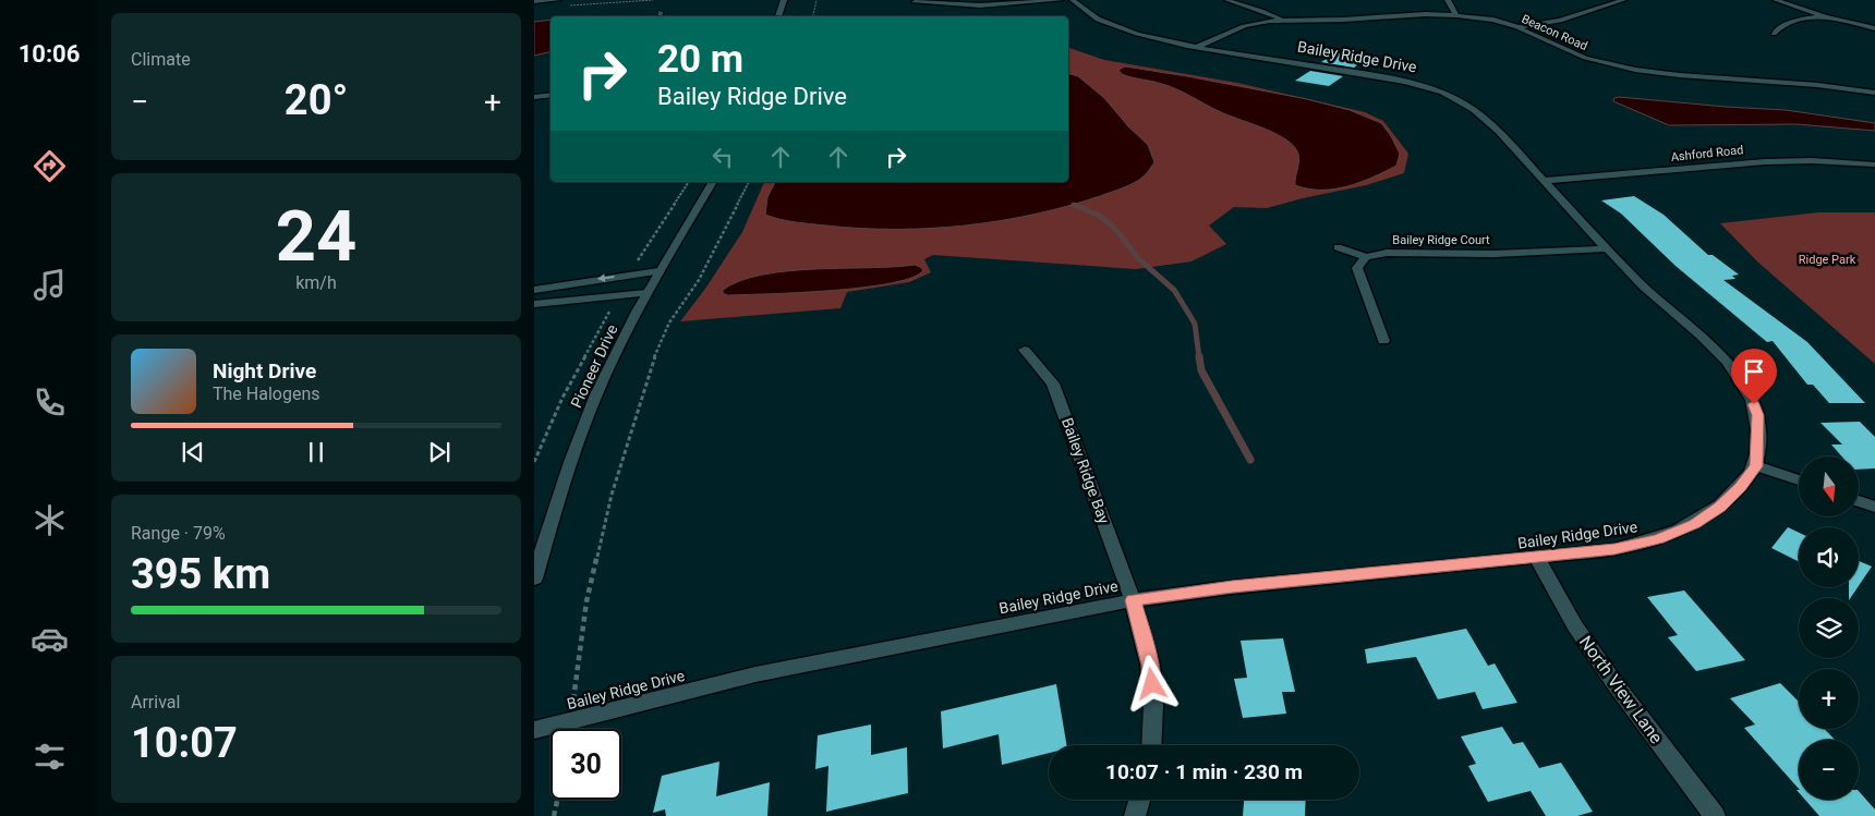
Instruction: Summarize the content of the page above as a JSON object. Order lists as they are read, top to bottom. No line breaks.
{"streets":{"street":["Beacon Road","Bailey Ridge Drive","Ashford Road","Bailey Ridge Court","Pioneer Drive","Bailey Ridge Bay","North View Lane"]},"crossings":[["Beacon Road","Bailey Ridge Drive"],["Bailey Ridge Drive","Ashford Road"],["Bailey Ridge Drive","Bailey Ridge Court"],["Bailey Ridge Drive","Bailey Ridge Bay"],["Bailey Ridge Drive","North View Lane"]],"parks":["Ridge Park"],"north":"bottom","page":{"tabs":"10:06","tile":["Climate",["24","km/h"],["Range · 79%","395 km"],["Arrival","10:07"]],"turn":["20 m","Bailey Ridge Drive"],"heat":["−","20°","+"],"song":["Night Drive","The Halogens"],"map_buttons":["+","−"],"limit":"30","trip":"10:07 · 1 min · 230 m"}}
